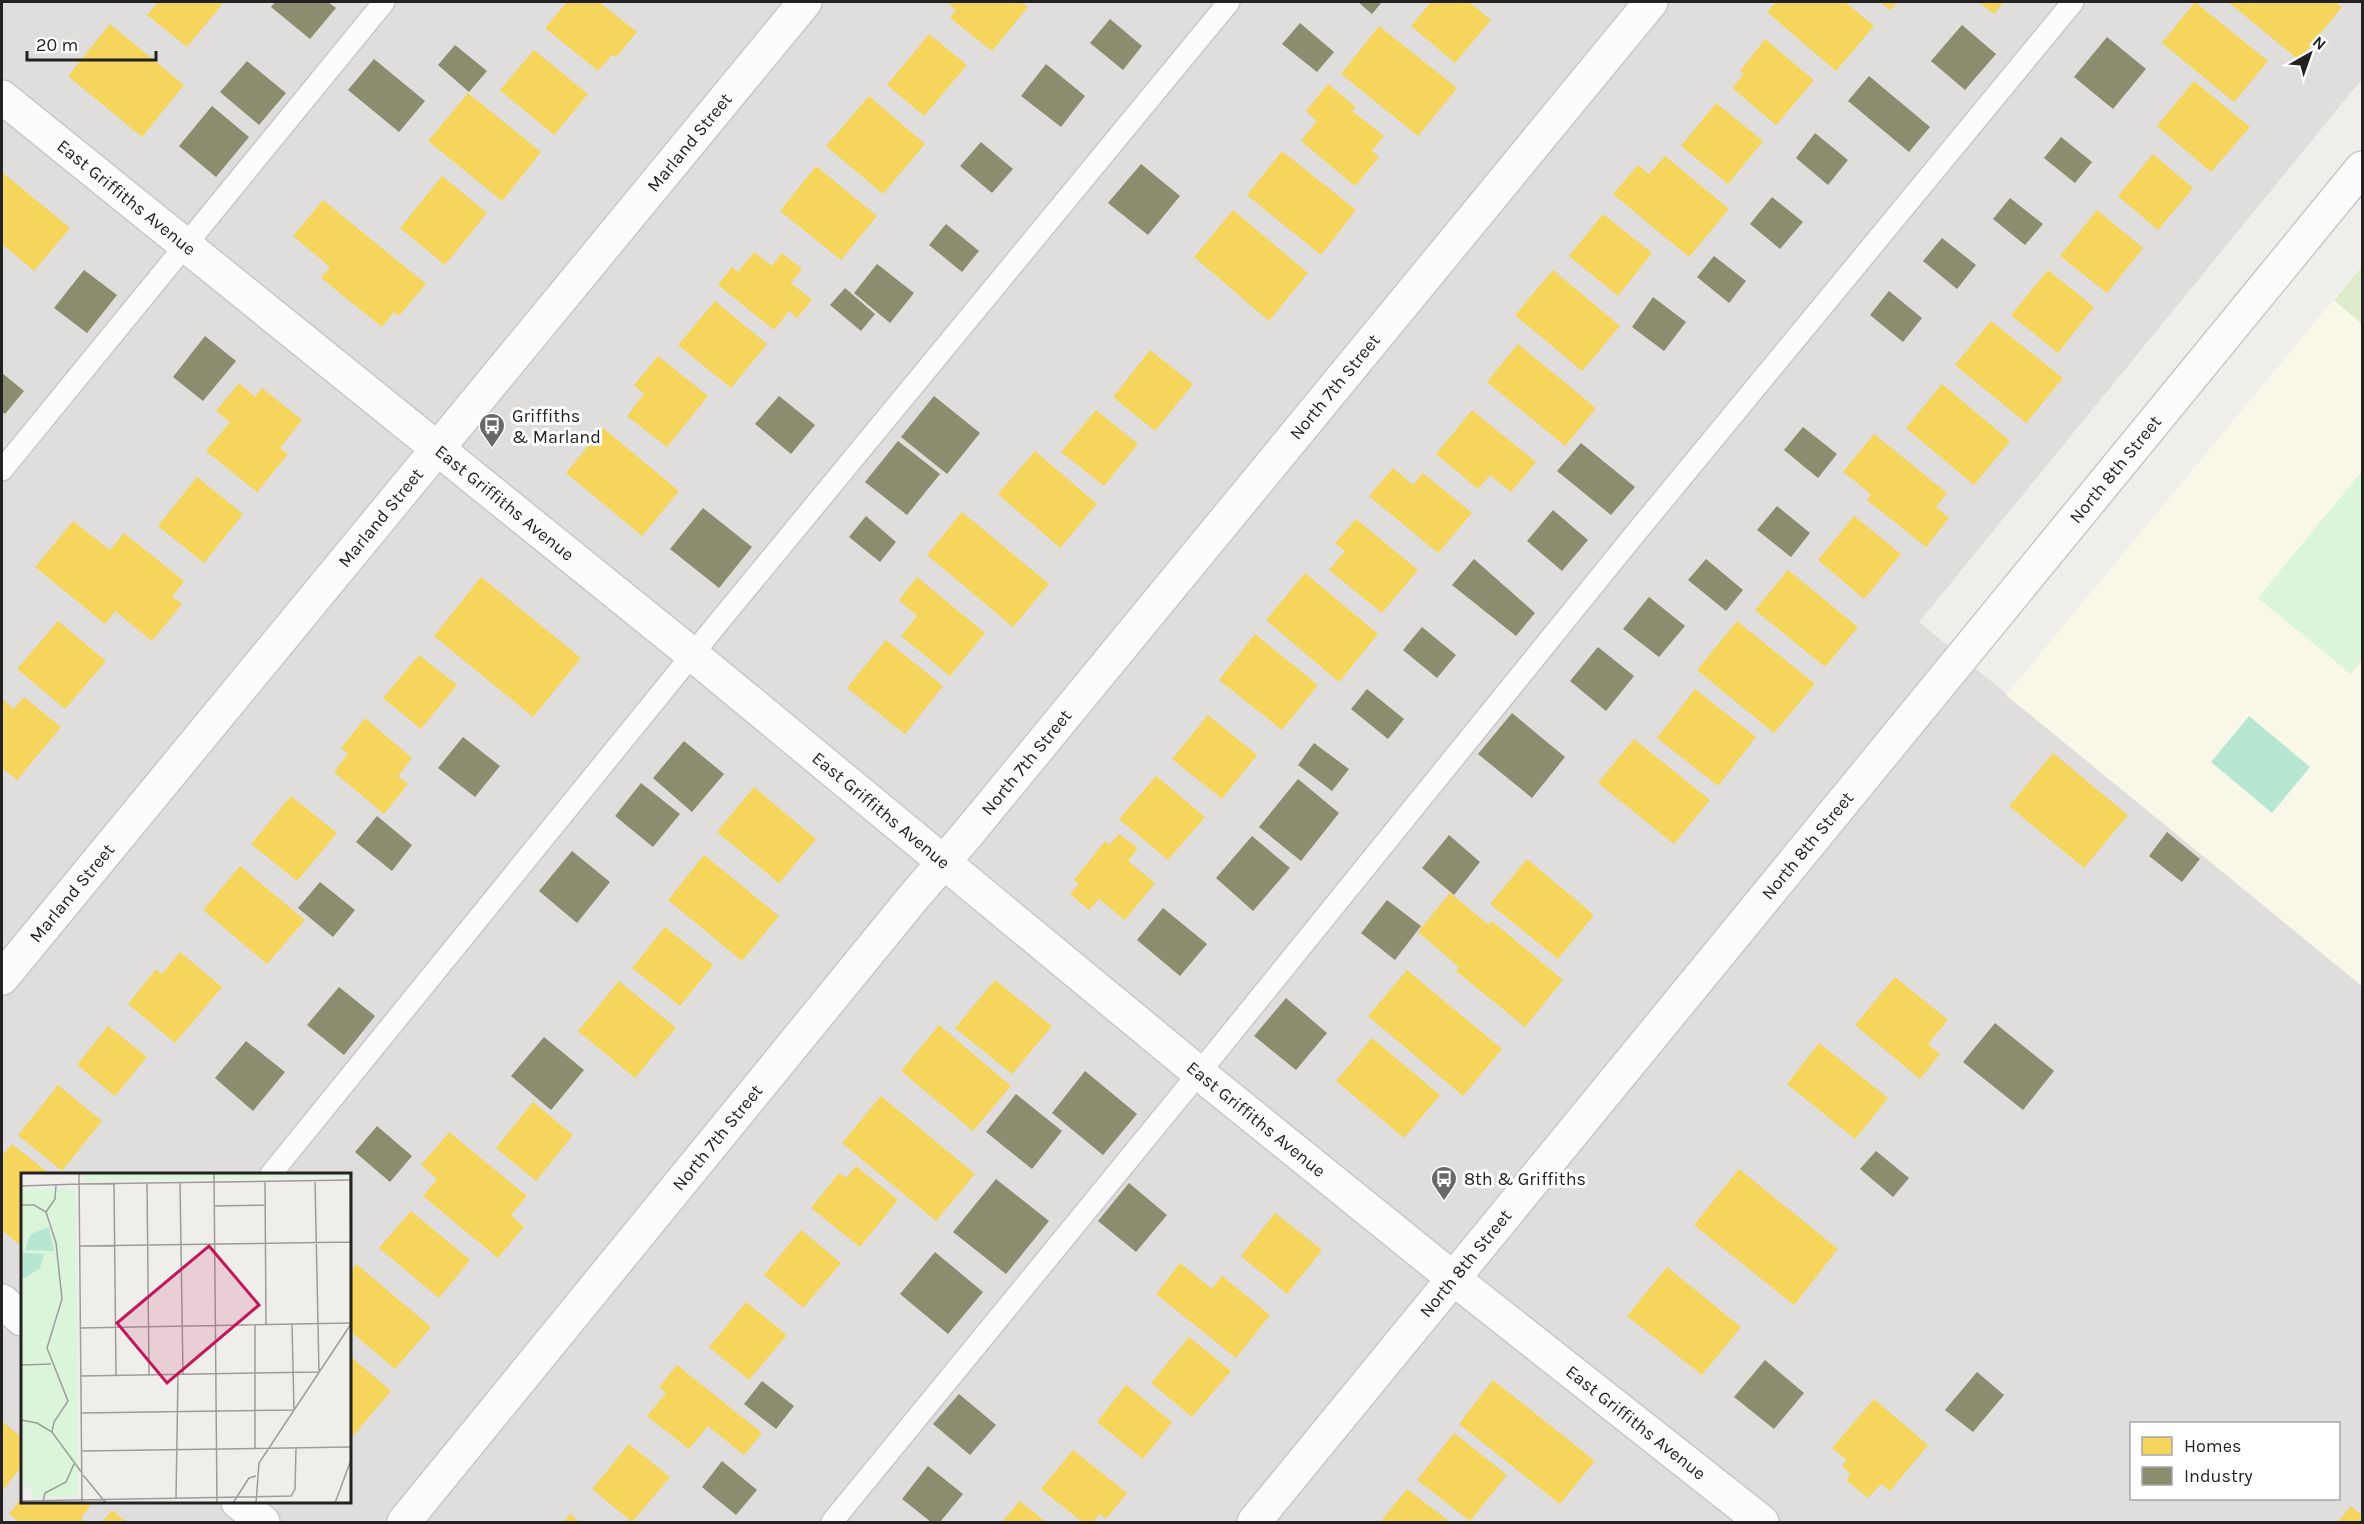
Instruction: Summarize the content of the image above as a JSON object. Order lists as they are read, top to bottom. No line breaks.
{"streets":{"street":["Marland Street","East Griffiths Avenue","North 7th Street","North 8th Street"]},"crossings":[["Marland Street","East Griffiths Avenue"],["East Griffiths Avenue","North 7th Street"],["East Griffiths Avenue","North 8th Street"]],"places":{"bus stop":["Griffiths & Marland","8th & Griffiths"]},"legend":["Homes","Industry"],"scale_bar":"20 m","north":"top right"}
